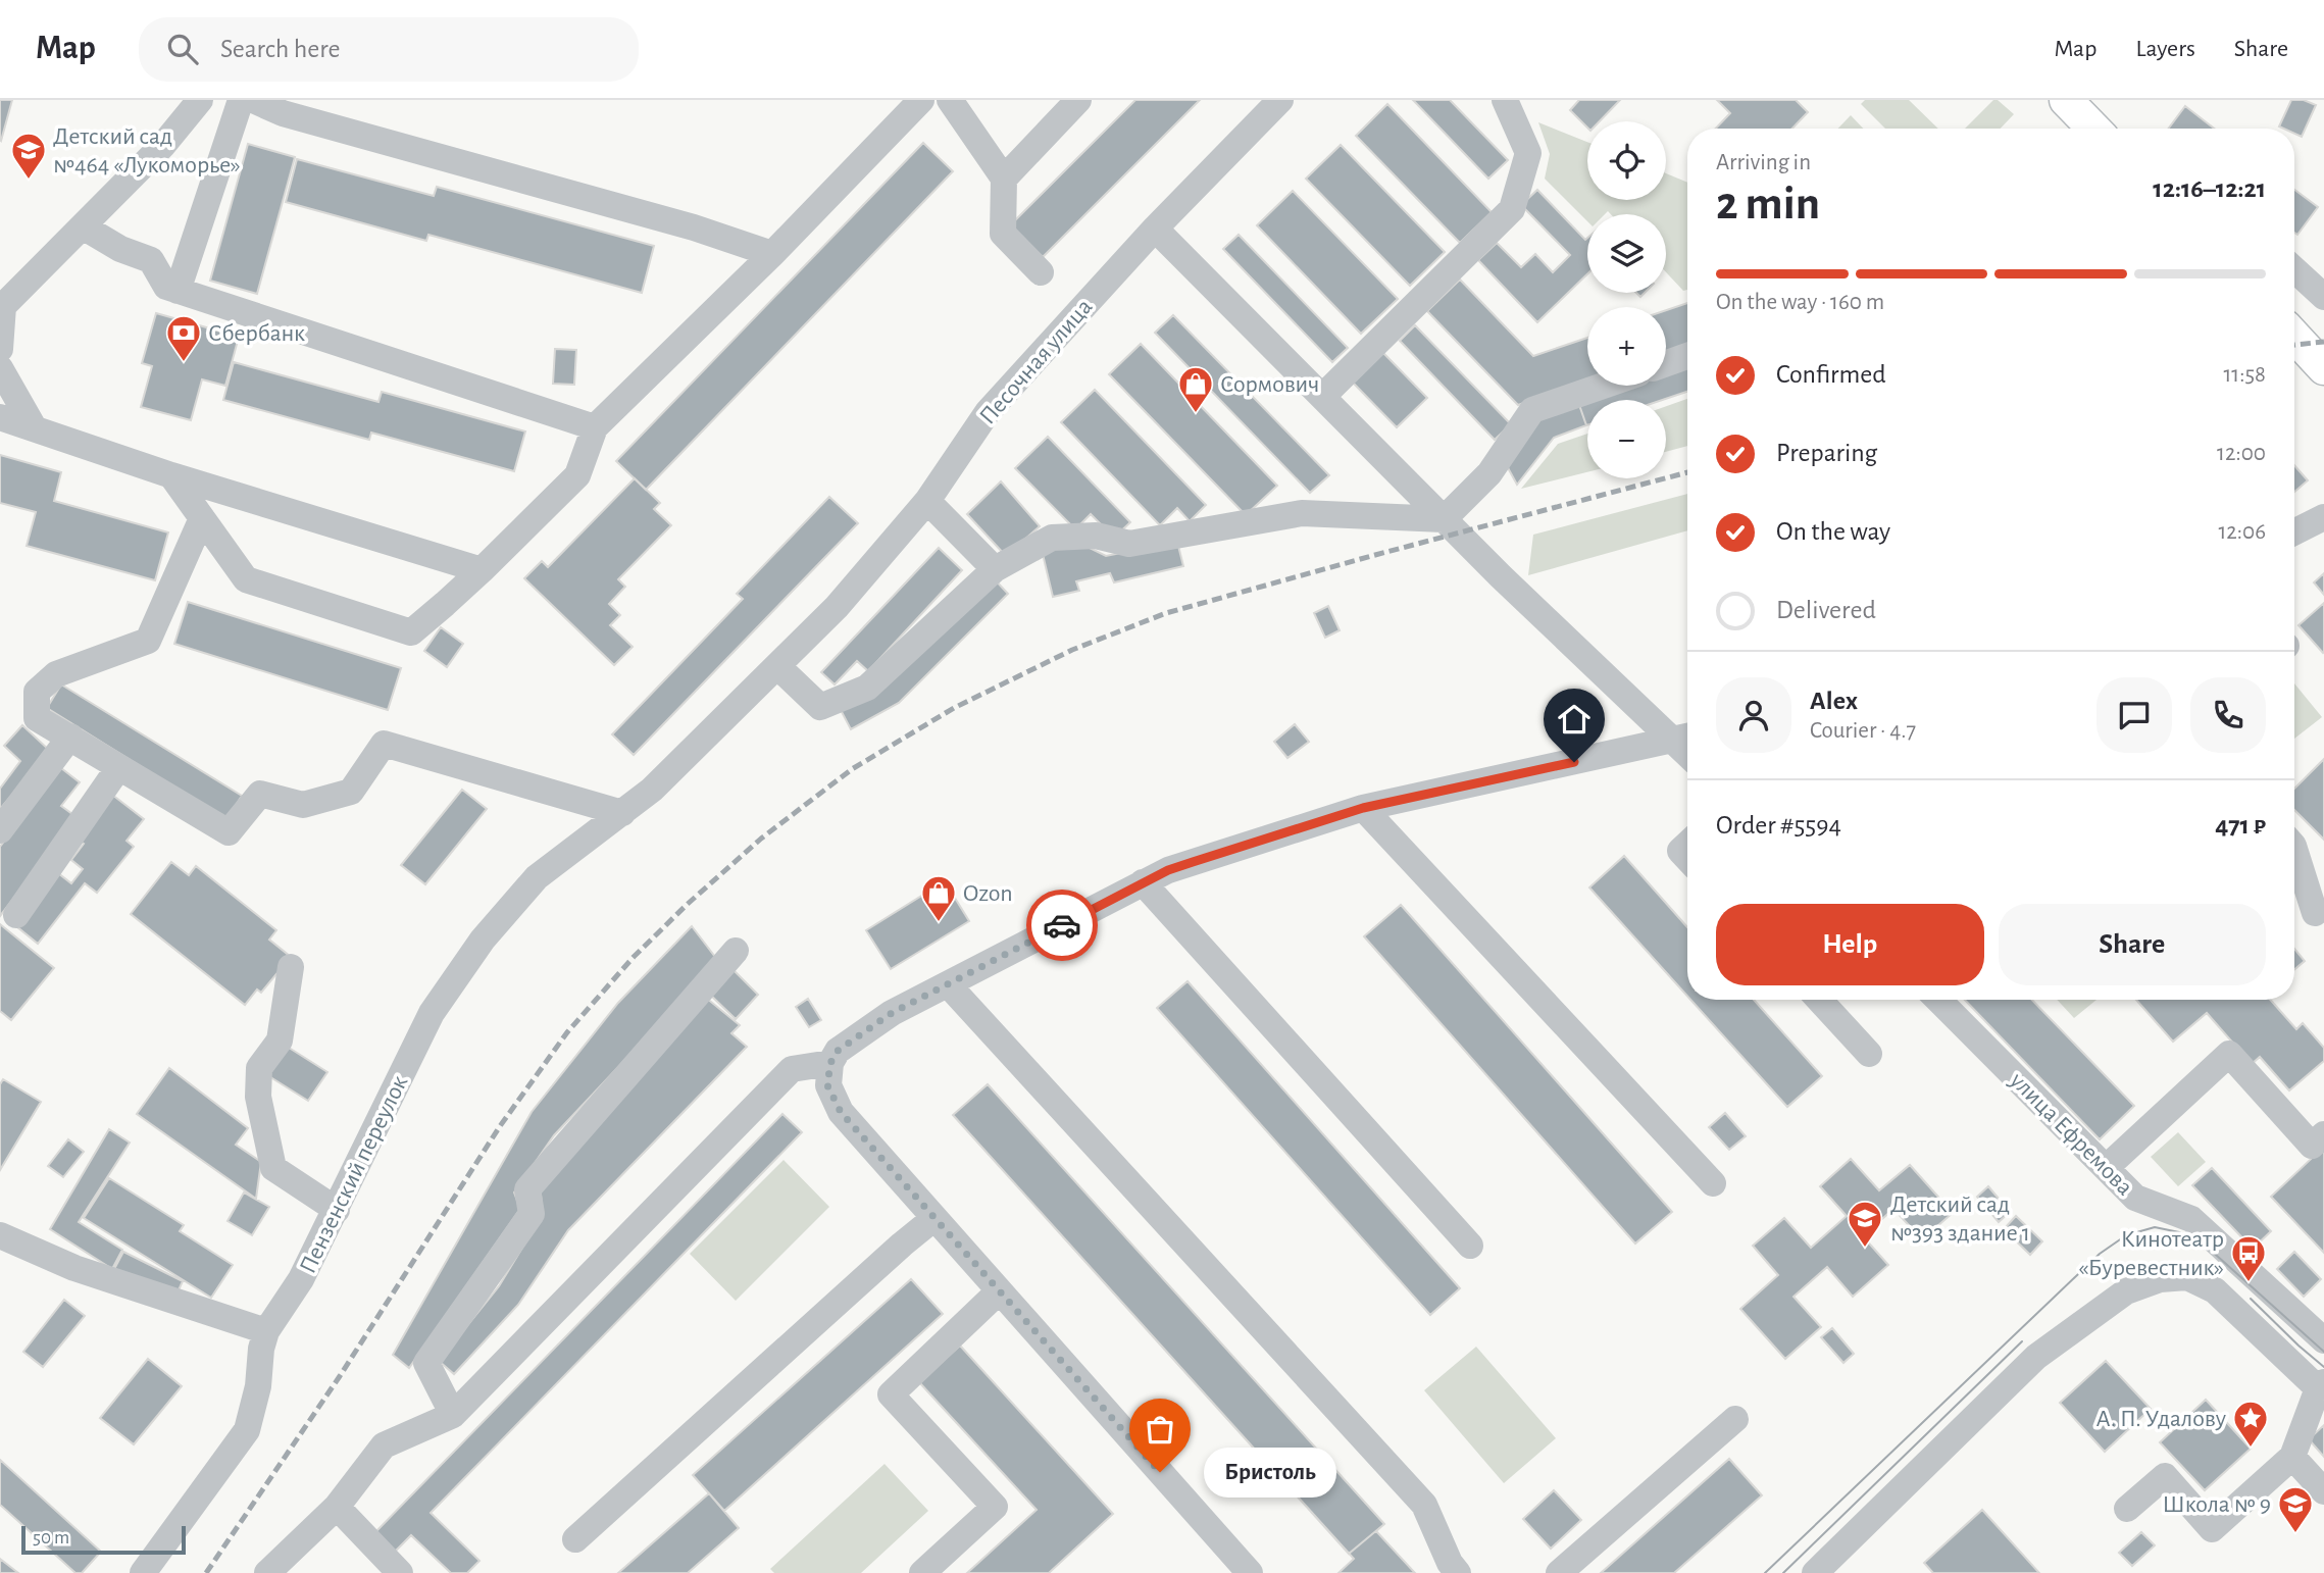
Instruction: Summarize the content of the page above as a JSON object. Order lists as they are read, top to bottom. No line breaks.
{"streets":{"street":["Песочная улица","улица Ефремова","Пензенский переулок"]},"crossings":[["Песочная улица","Пензенский переулок"]],"places":{"school or university":["Детский сад №464 «Лукоморье»","Детский сад №393 здание 1","Школа № 9"],"bank":["Сбербанк"],"shop":["Сормович","Ozon"],"bus stop":["Кинотеатр «Буревестник»"],"place":["А. П. Удалову"],"other":["Бристоль"]},"scale_bar":"50 m","page":{"header":"Map","search":"Search here","nav":["Map","Layers","Share"],"map_buttons":["+","−"],"heading":["2 min","Arriving in","12:16–12:21"],"panel":["Alex","Courier · 4.7","Order #5594","471 ₽"],"bar":"On the way · 160 m","list":[["Confirmed","11:58"],["Preparing","12:00"],["On the way","12:06"],"Delivered"],"buttons":["Help","Share"],"bubble":"Бристоль","scale":"50 m"}}
